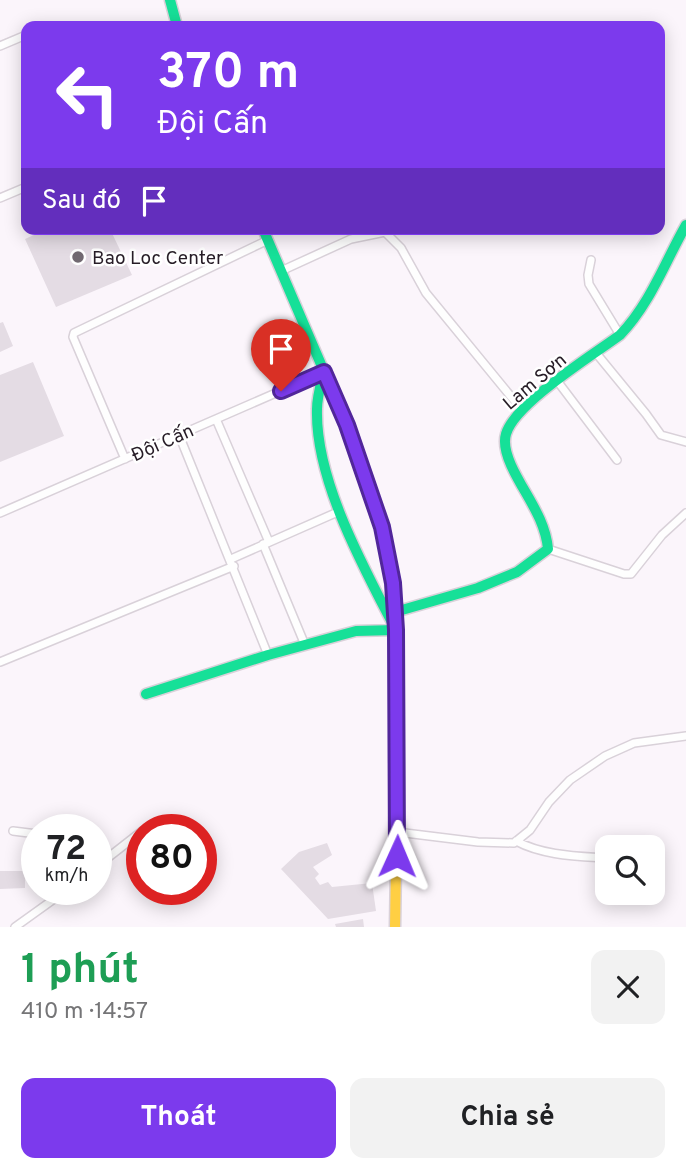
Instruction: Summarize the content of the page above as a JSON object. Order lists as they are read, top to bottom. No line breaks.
{"streets":{"main road":["Lam Sơn"],"street":["Đội Cấn"]},"places":["Bao Loc Center"],"page":{"turn":["370 m","Đội Cấn"],"then":"Sau đó","speed":"72 km/h","limit":"80","heading":["1 phút","410 m · 14:57"],"buttons":["Thoát","Chia sẻ"]}}
